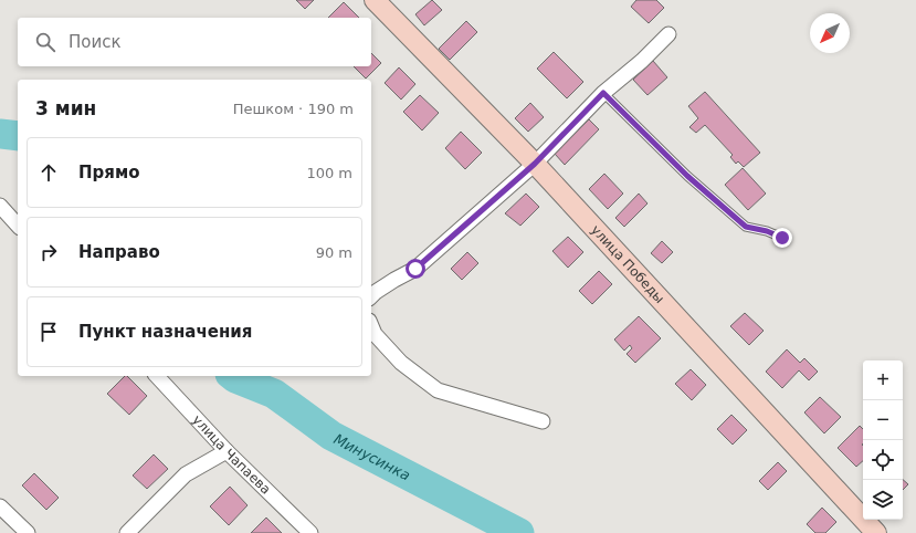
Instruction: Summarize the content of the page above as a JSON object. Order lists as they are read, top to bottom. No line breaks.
{"streets":{"street":["улица Победы","улица Чапаева"]},"water":["Минусинка"],"north":"bottom left","page":{"search":"Поиск","heading":["3 мин","Пешком · 190 m"],"list":[["Прямо","100 m"],["Направо","90 m"],"Пункт назначения"],"map_buttons":["+","−"]}}
